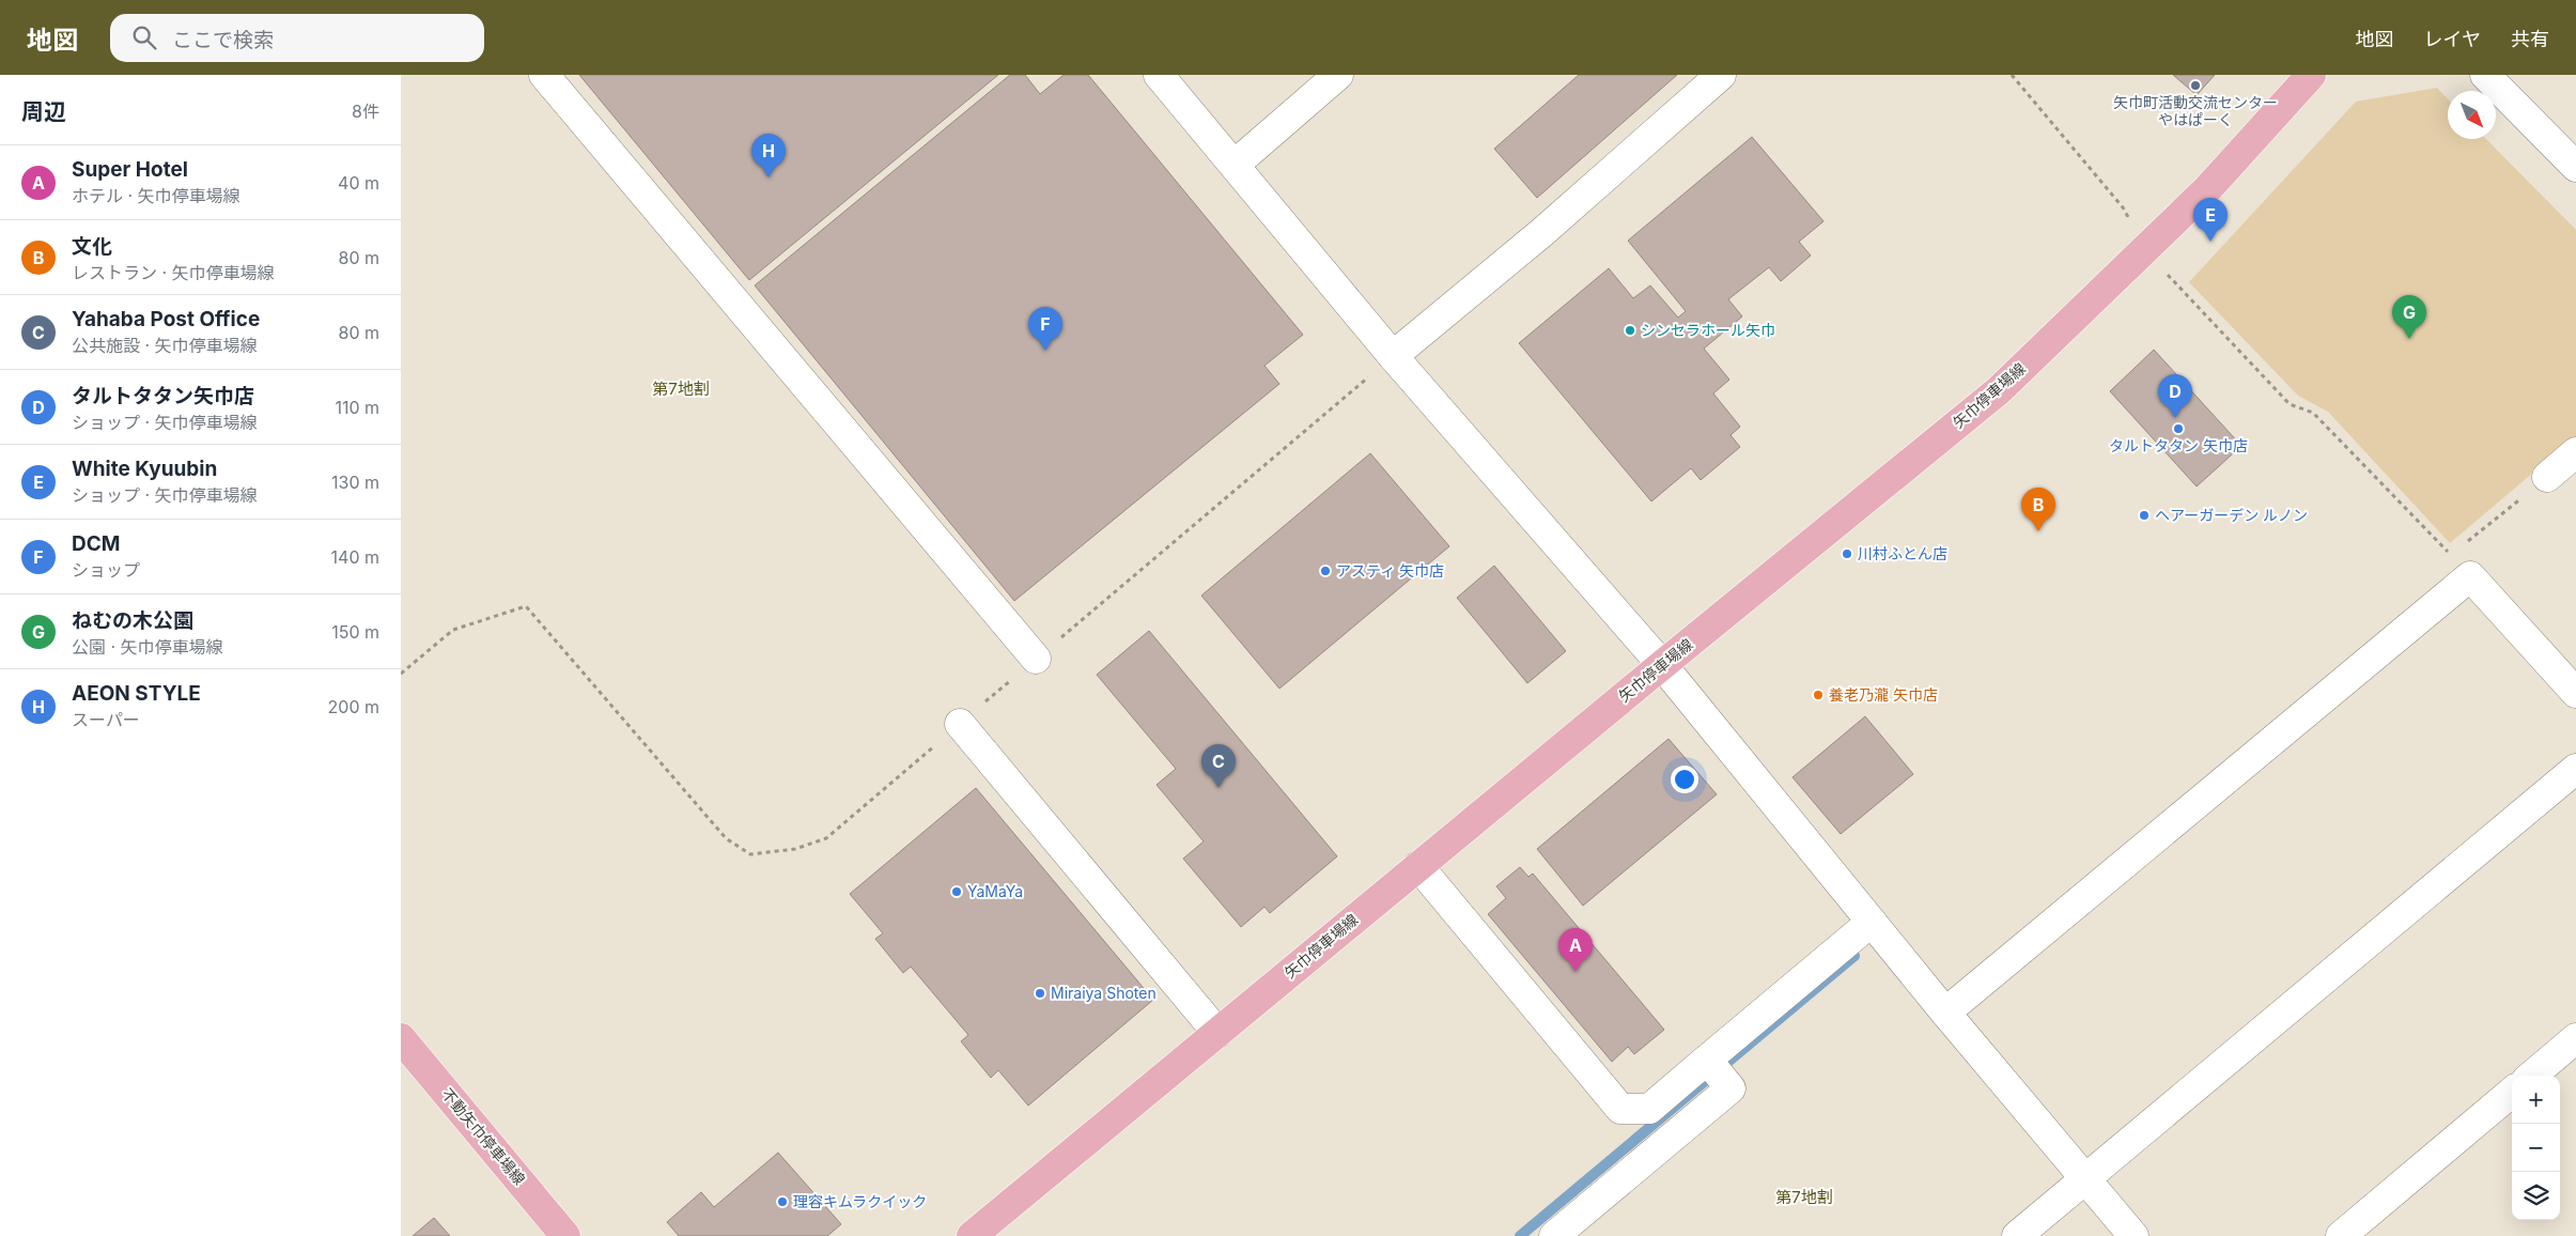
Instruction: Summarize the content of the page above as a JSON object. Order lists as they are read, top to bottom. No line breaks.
{"streets":{"main road":["矢巾停車場線","不動矢巾停車場線"]},"districts":["第7地割","第7地割"],"places":["矢巾町活動交流センター やはぱーく","シンセラホール矢巾","タルトタタン 矢巾店","ヘアーガーデン ルノン","川村ふとん店","アスティ 矢巾店","養老乃瀧 矢巾店","YaMaYa","Miraiya Shoten","理容キムラクイック"],"north":"bottom right","page":{"header":"地図","search":"ここで検索","nav":["地図","レイヤ","共有"],"heading":["周辺","8件"],"pins":["H","E","G","F","D","B","C","A"],"list":[{"mark":"A","name":"Super Hotel","note":"ホテル · 矢巾停車場線","value":"40 m"},{"mark":"B","name":"文化","note":"レストラン · 矢巾停車場線","value":"80 m"},{"mark":"C","name":"Yahaba Post Office","note":"公共施設 · 矢巾停車場線","value":"80 m"},{"mark":"D","name":"タルトタタン矢巾店","note":"ショップ · 矢巾停車場線","value":"110 m"},{"mark":"E","name":"White Kyuubin","note":"ショップ · 矢巾停車場線","value":"130 m"},{"mark":"F","name":"DCM","note":"ショップ","value":"140 m"},{"mark":"G","name":"ねむの木公園","note":"公園 · 矢巾停車場線","value":"150 m"},{"mark":"H","name":"AEON STYLE","note":"スーパー","value":"200 m"}],"map_buttons":["+","−"]}}
